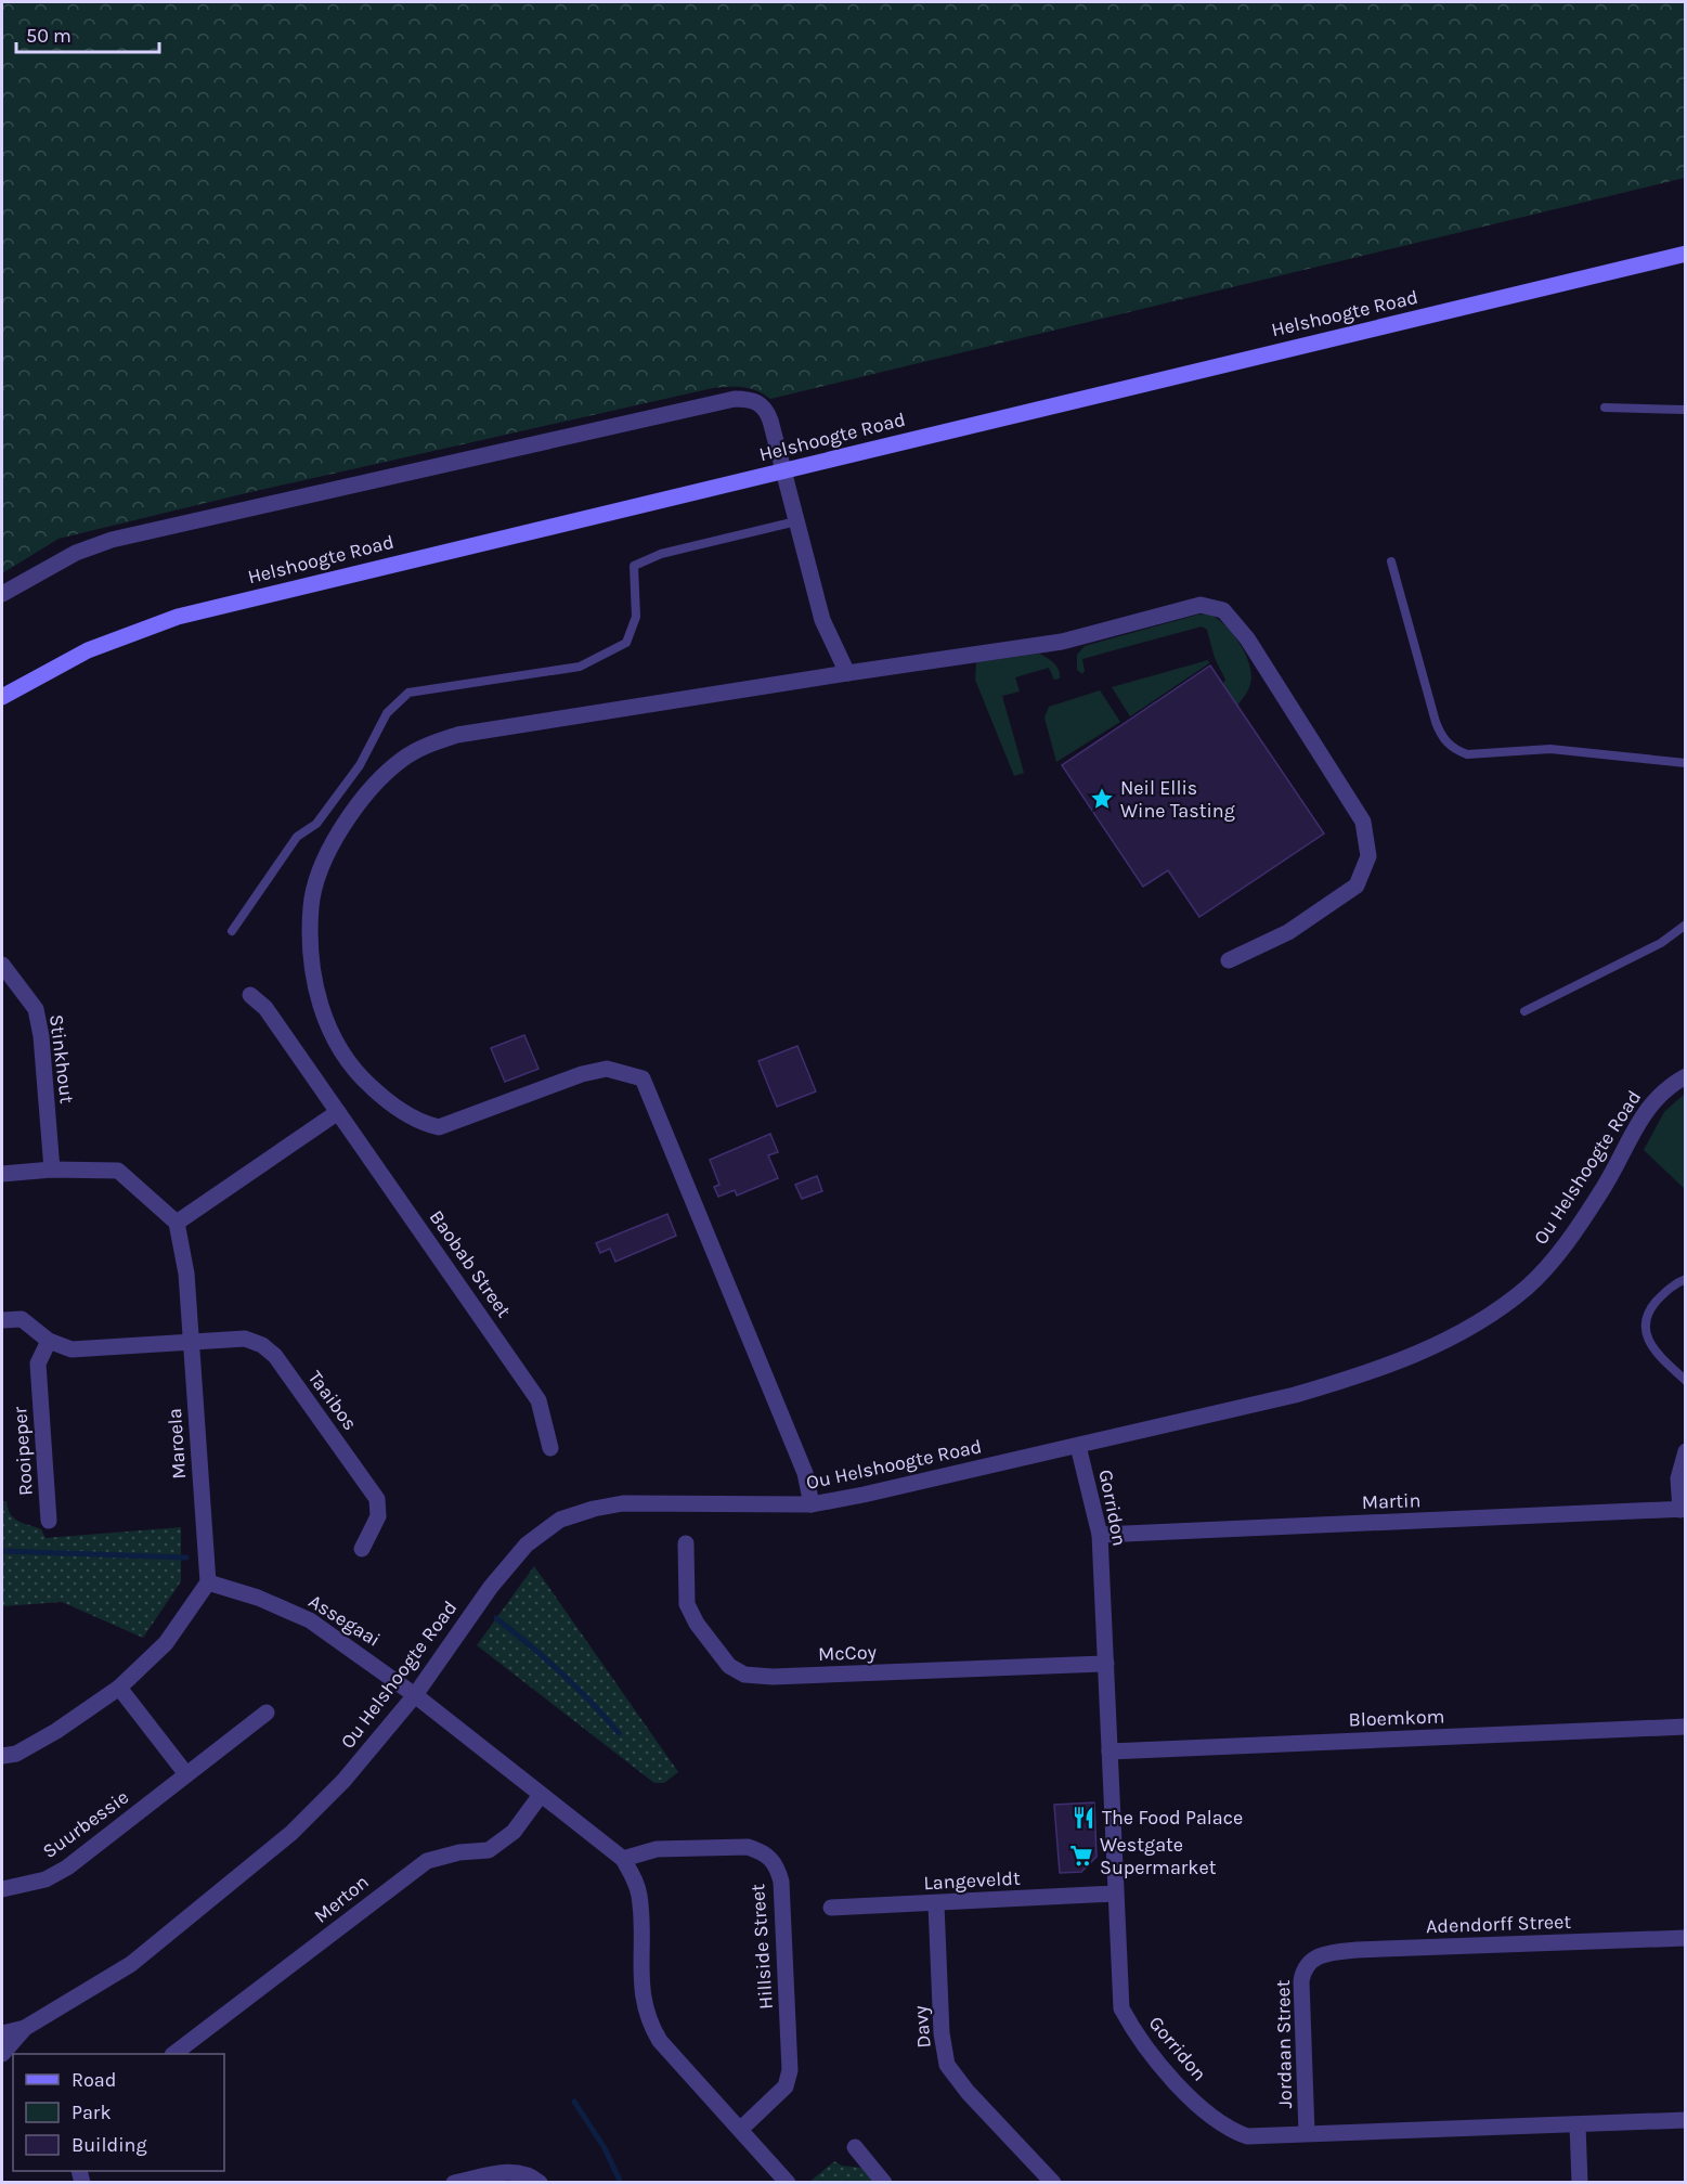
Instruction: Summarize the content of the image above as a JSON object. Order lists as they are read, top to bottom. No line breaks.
{"streets":{"main road":["Helshoogte Road"],"street":["Stinkhout","Ou Helshoogte Road","Baobab Street","Taaibos","Maroela","Rooipeper","Martin","Gorridon","Assegaai","McCoy","Bloemkom","Suurbessie","Langeveldt","Merton","Adendorff Street","Hillside Street","Davy","Jordaan Street"]},"crossings":[["Ou Helshoogte Road","Gorridon"],["Ou Helshoogte Road","Assegaai"],["Taaibos","Maroela"],["Taaibos","Rooipeper"],["Maroela","Assegaai"],["Martin","Gorridon"],["Gorridon","McCoy"],["Gorridon","Bloemkom"],["Gorridon","Langeveldt"],["Gorridon","Jordaan Street"],["Langeveldt","Davy"],["Adendorff Street","Jordaan Street"]],"places":{"place":["Neil Ellis Wine Tasting"],"restaurant":["The Food Palace"],"supermarket":["Westgate Supermarket"]},"legend":["Road","Park","Building"],"scale_bar":"50 m"}
